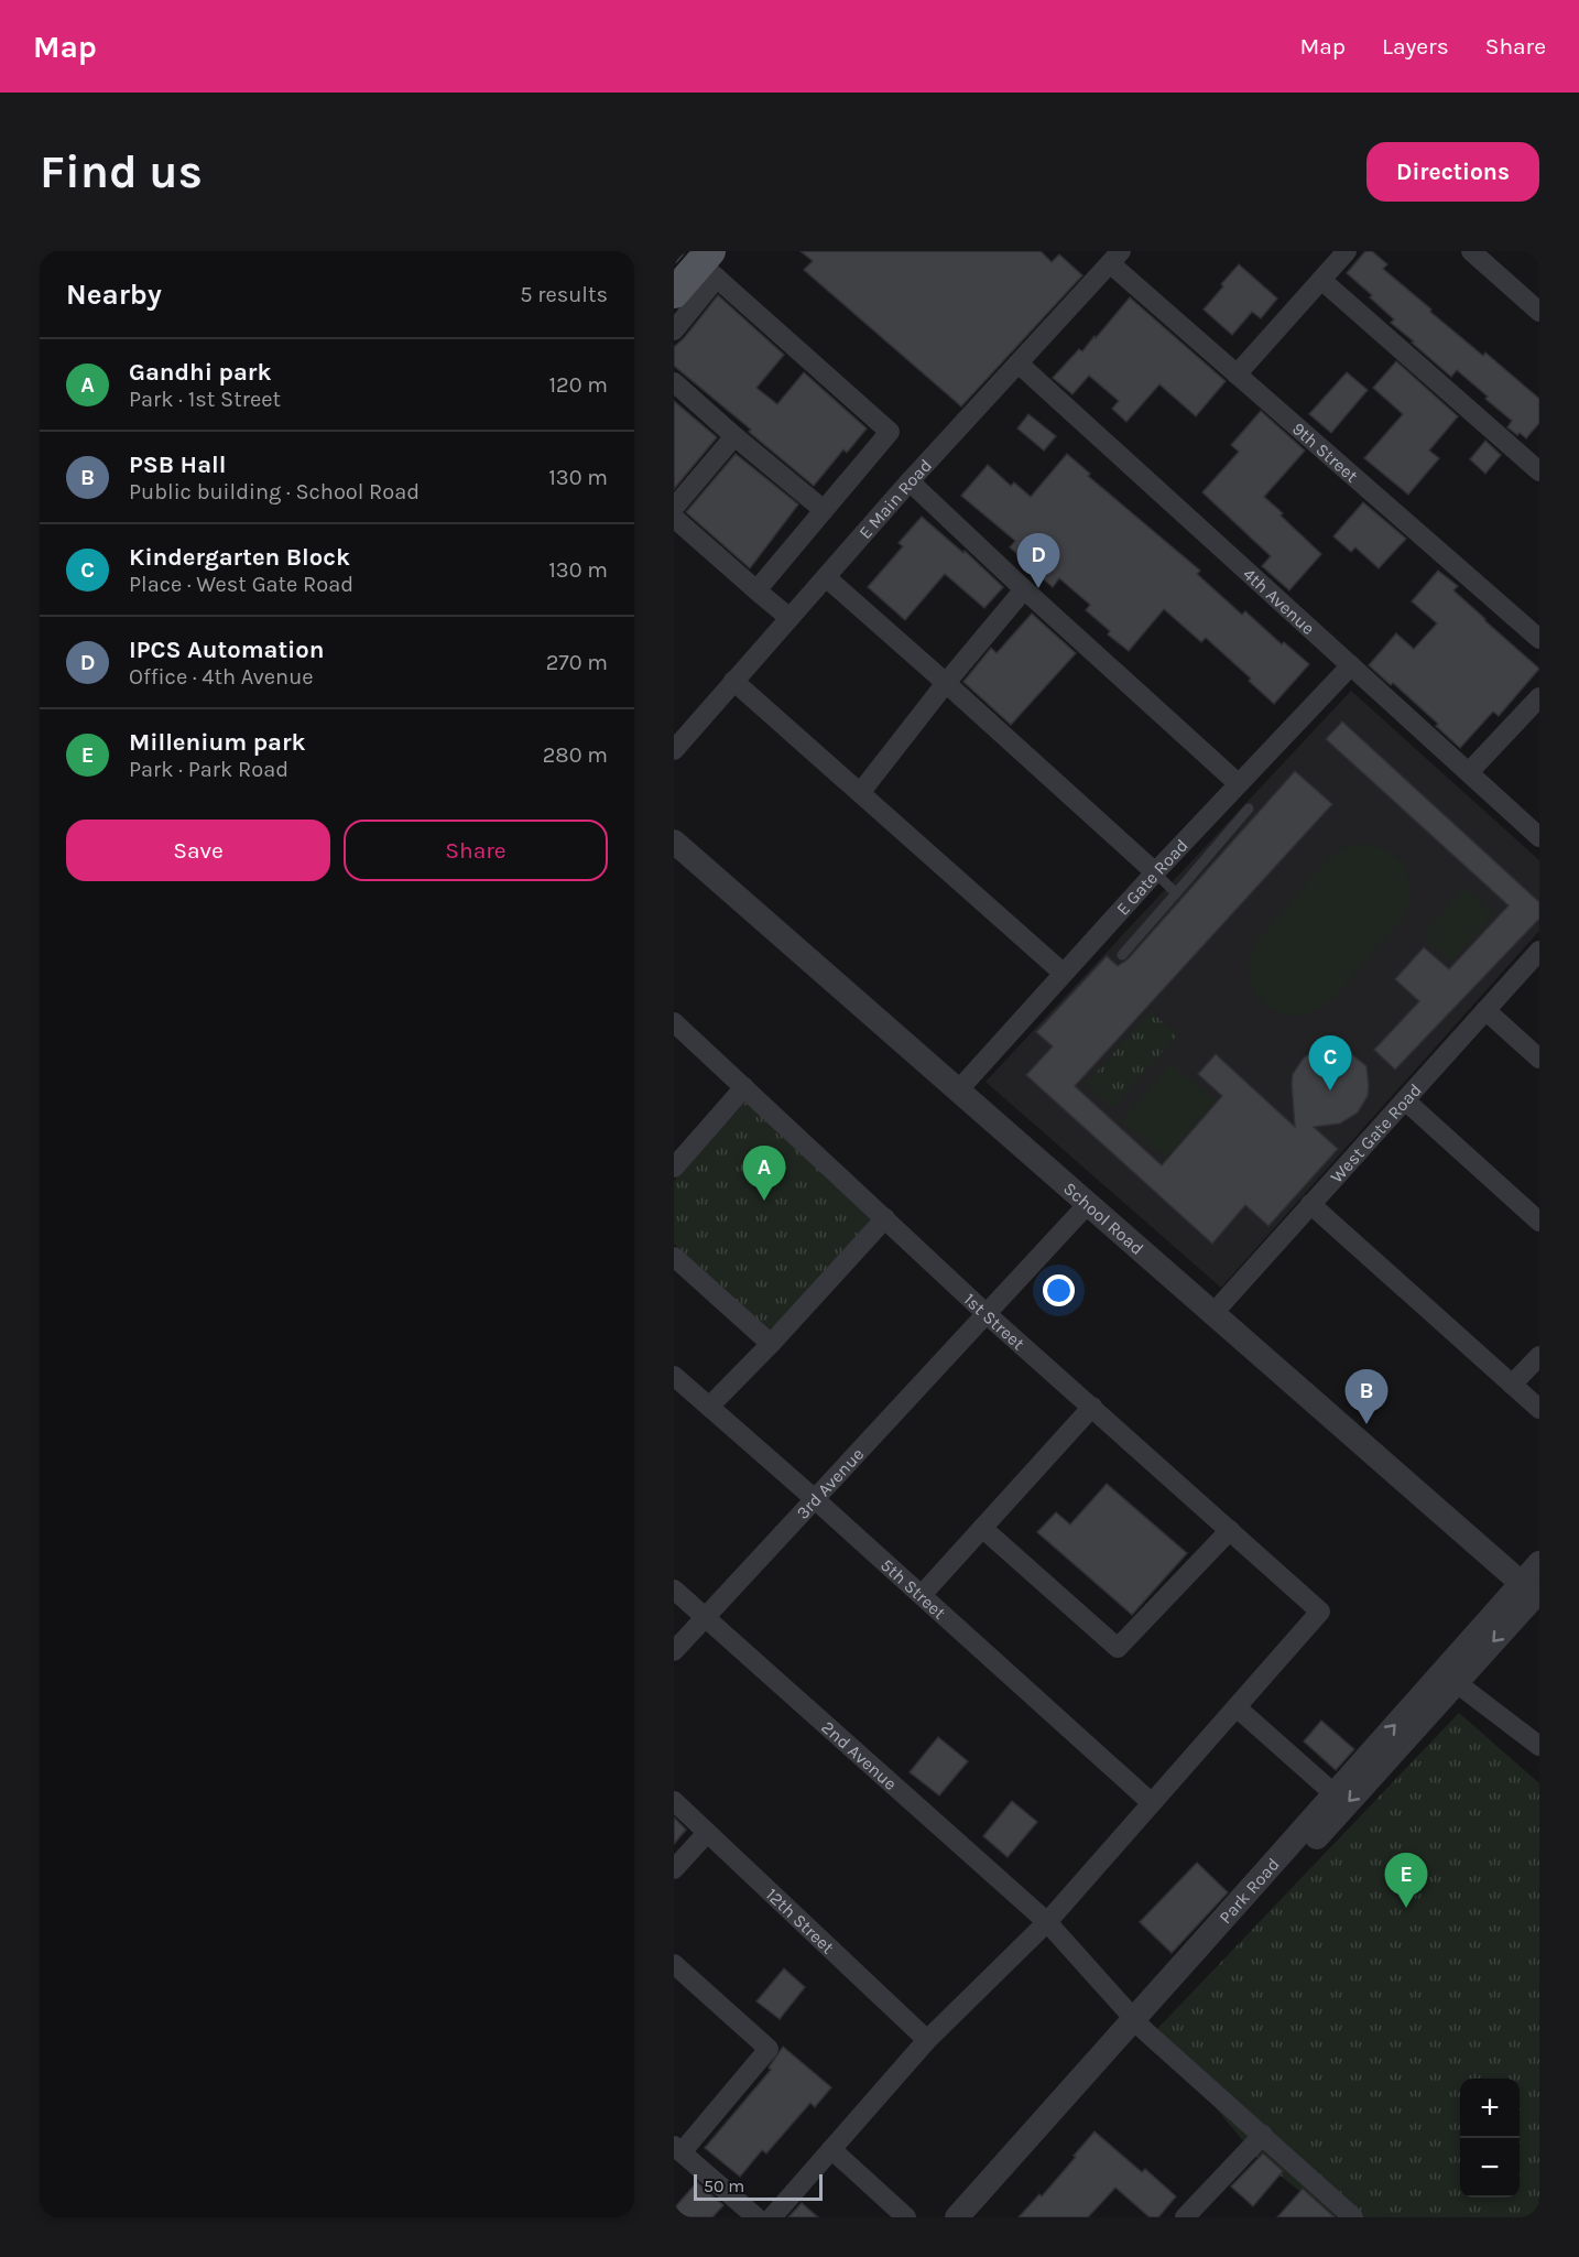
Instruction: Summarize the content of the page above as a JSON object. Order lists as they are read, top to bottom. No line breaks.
{"streets":{"street":["9th Street","E Main Road","4th Avenue","E Gate Road","West Gate Road","School Road","1st Street","3rd Avenue","5th Street","2nd Avenue","Park Road","12th Street"]},"crossings":[["9th Street","E Main Road"],["E Main Road","4th Avenue"],["4th Avenue","E Gate Road"],["E Gate Road","School Road"],["West Gate Road","School Road"],["School Road","3rd Avenue"],["School Road","Park Road"],["1st Street","3rd Avenue"],["3rd Avenue","5th Street"],["3rd Avenue","2nd Avenue"],["2nd Avenue","Park Road"]],"scale_bar":"50 m","page":{"header":"Map","nav":["Map","Layers","Share"],"buttons":["Directions",["Save","Share"]],"title":"Find us","heading":["Nearby","5 results"],"list":[{"mark":"A","name":"Gandhi park","note":"Park · 1st Street","value":"120 m"},{"mark":"B","name":"PSB Hall","note":"Public building · School Road","value":"130 m"},{"mark":"C","name":"Kindergarten Block","note":"Place · West Gate Road","value":"130 m"},{"mark":"D","name":"IPCS Automation","note":"Office · 4th Avenue","value":"270 m"},{"mark":"E","name":"Millenium park","note":"Park · Park Road","value":"280 m"}],"pins":["D","C","A","B","E"],"map_buttons":["+","−"],"scale":"50 m"}}
